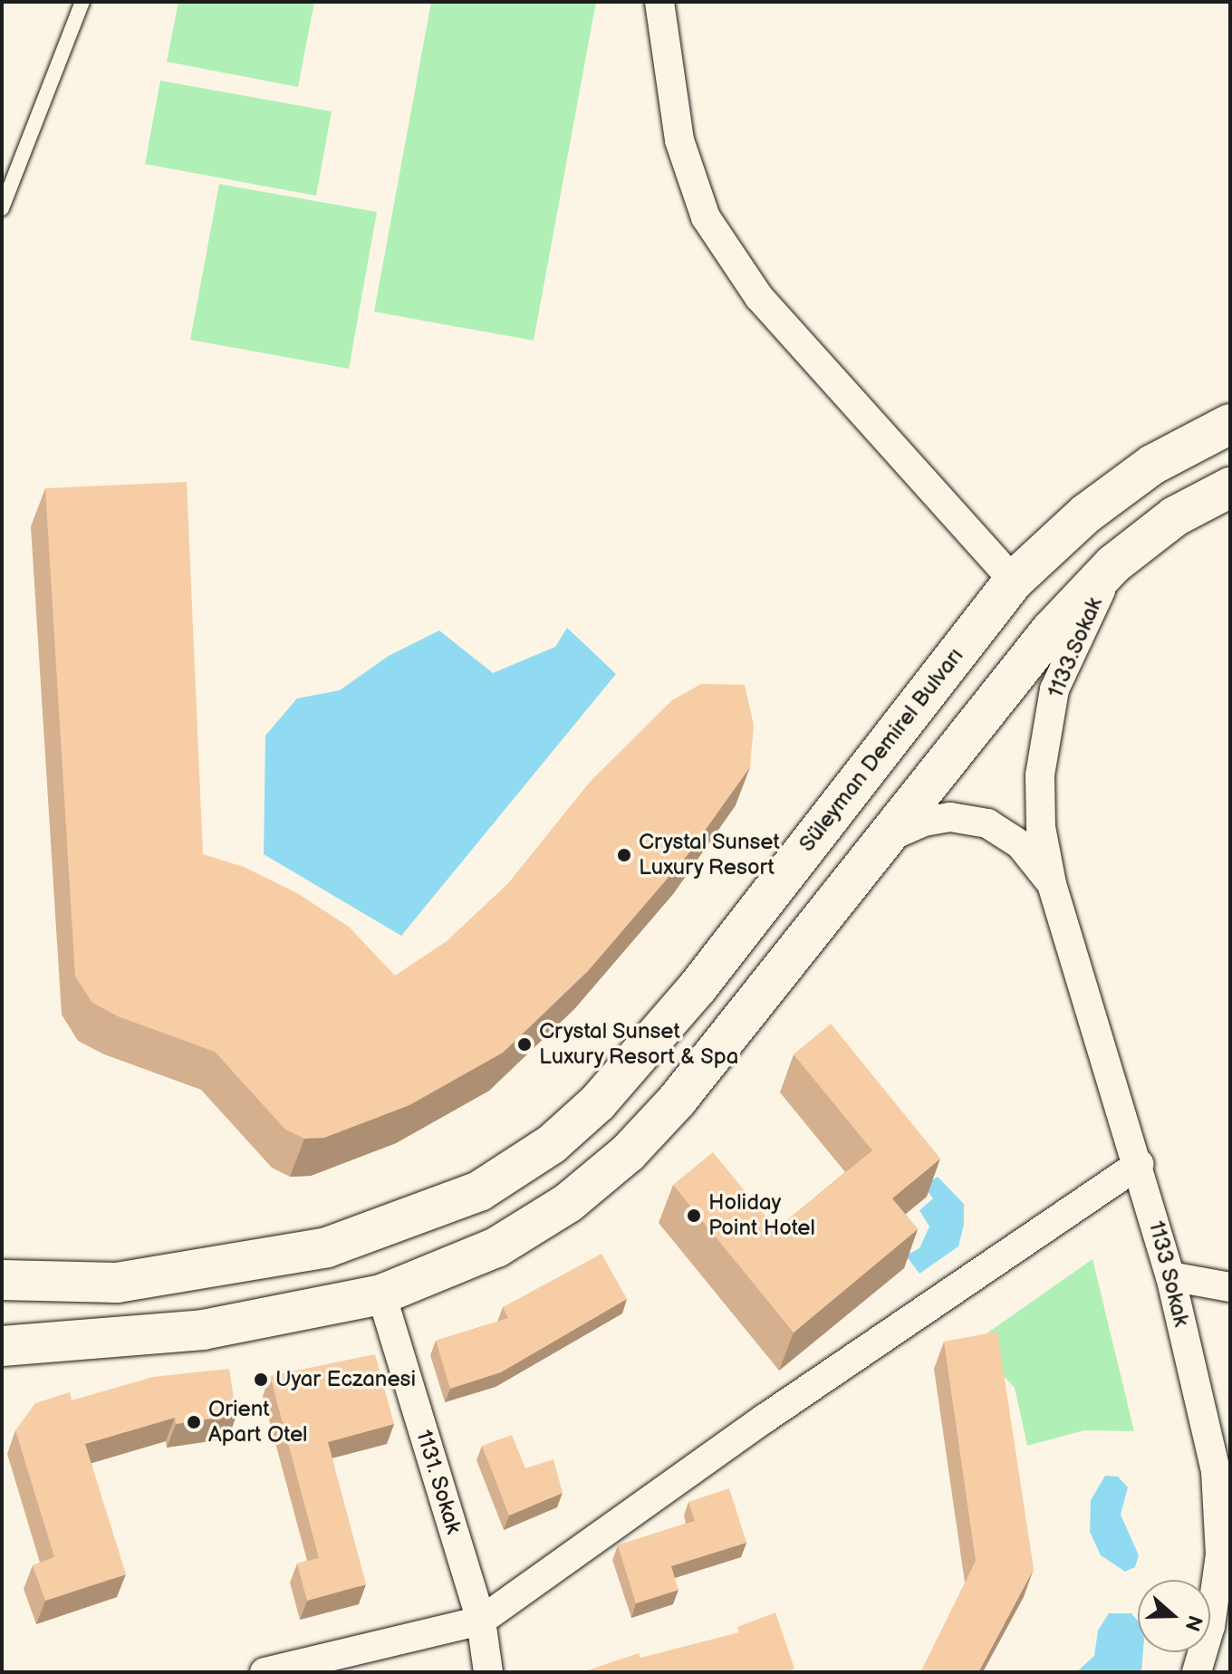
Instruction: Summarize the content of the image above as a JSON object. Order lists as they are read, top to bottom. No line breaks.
{"streets":{"main road":["Süleyman Demirel Bulvarı"],"street":["1133.Sokak","1133 Sokak","1131. Sokak"]},"crossings":[["1133.Sokak","1133 Sokak"]],"places":["Crystal Sunset Luxury Resort","Crystal Sunset Luxury Resort & Spa","Holiday Point Hotel","Uyar Eczanesi","Orient Apart Otel"],"north":"right"}
